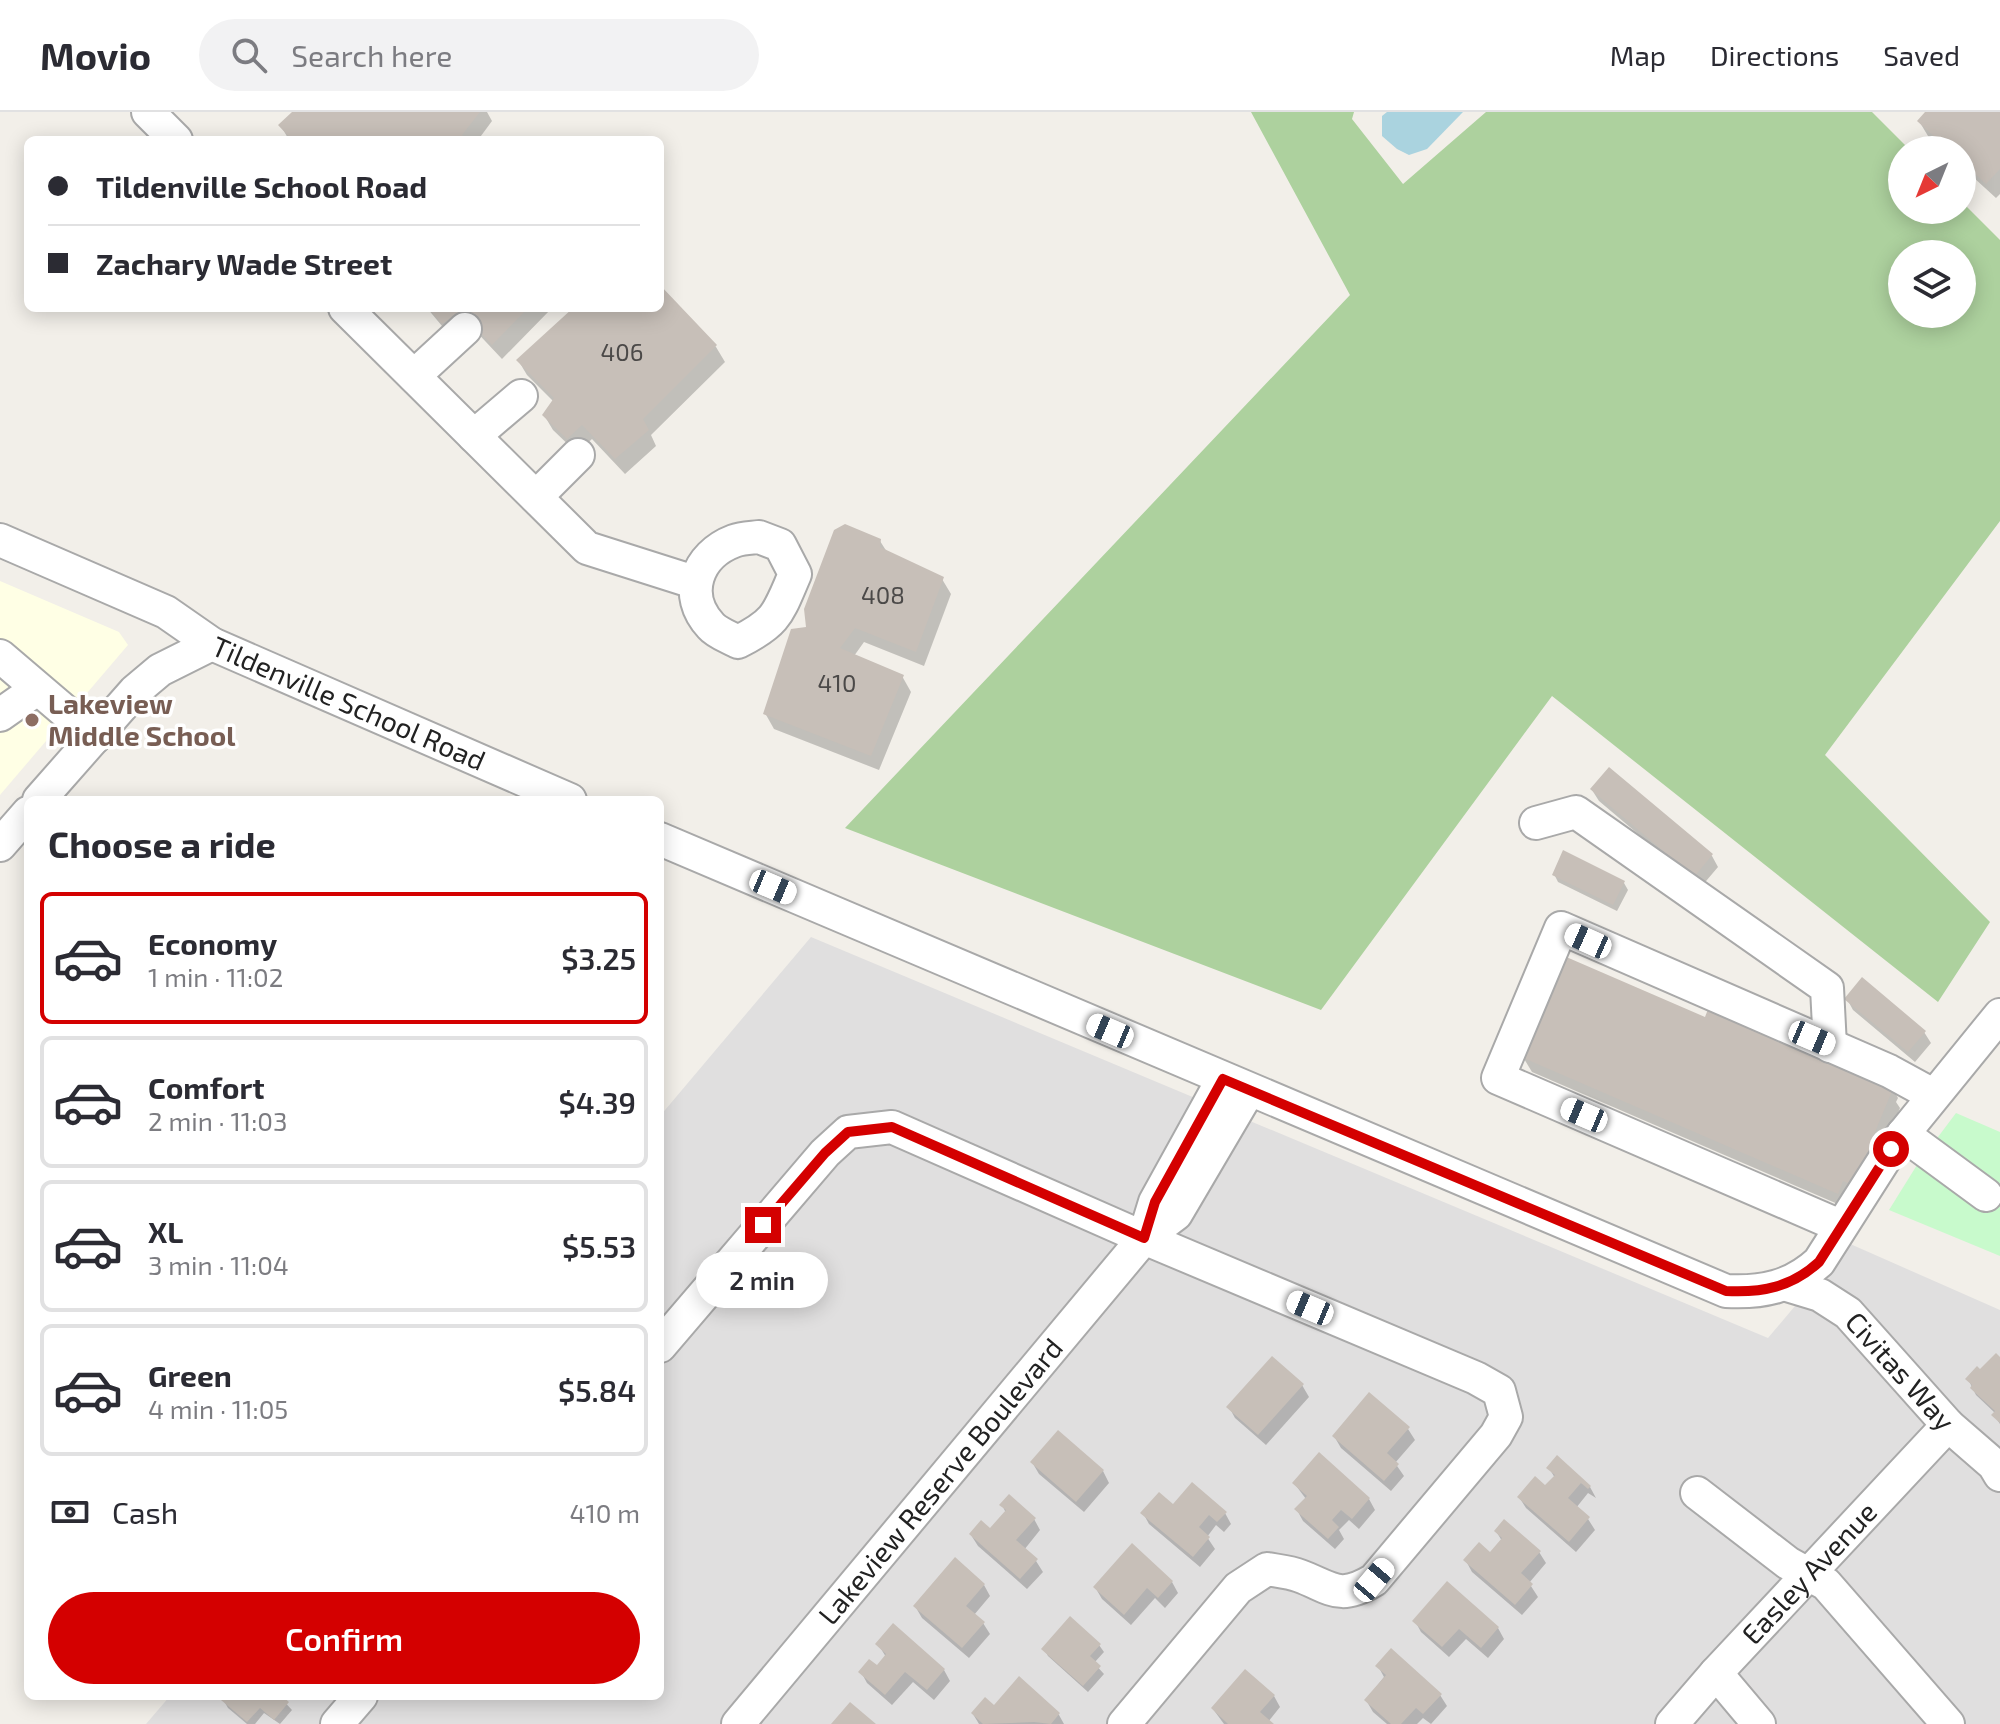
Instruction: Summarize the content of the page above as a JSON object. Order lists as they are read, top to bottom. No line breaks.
{"streets":{"street":["Tildenville School Road","Civitas Way","Lakeview Reserve Boulevard","Easley Avenue"]},"crossings":[["Civitas Way","Easley Avenue"]],"places":["Lakeview Middle School"],"house_numbers":["406","408","410"],"north":"bottom left","page":{"header":"Movio","search":"Search here","nav":["Map","Directions","Saved"],"banner":["Tildenville School Road","Zachary Wade Street"],"heading":"Choose a ride","list":[{"name":"Economy","note":"1 min · 11:02","value":"$3.25"},{"name":"Comfort","note":"2 min · 11:03","value":"$4.39"},{"name":"XL","note":"3 min · 11:04","value":"$5.53"},{"name":"Green","note":"4 min · 11:05","value":"$5.84"}],"bubble":"2 min","pay":["Cash","410 m"],"buttons":"Confirm"}}
